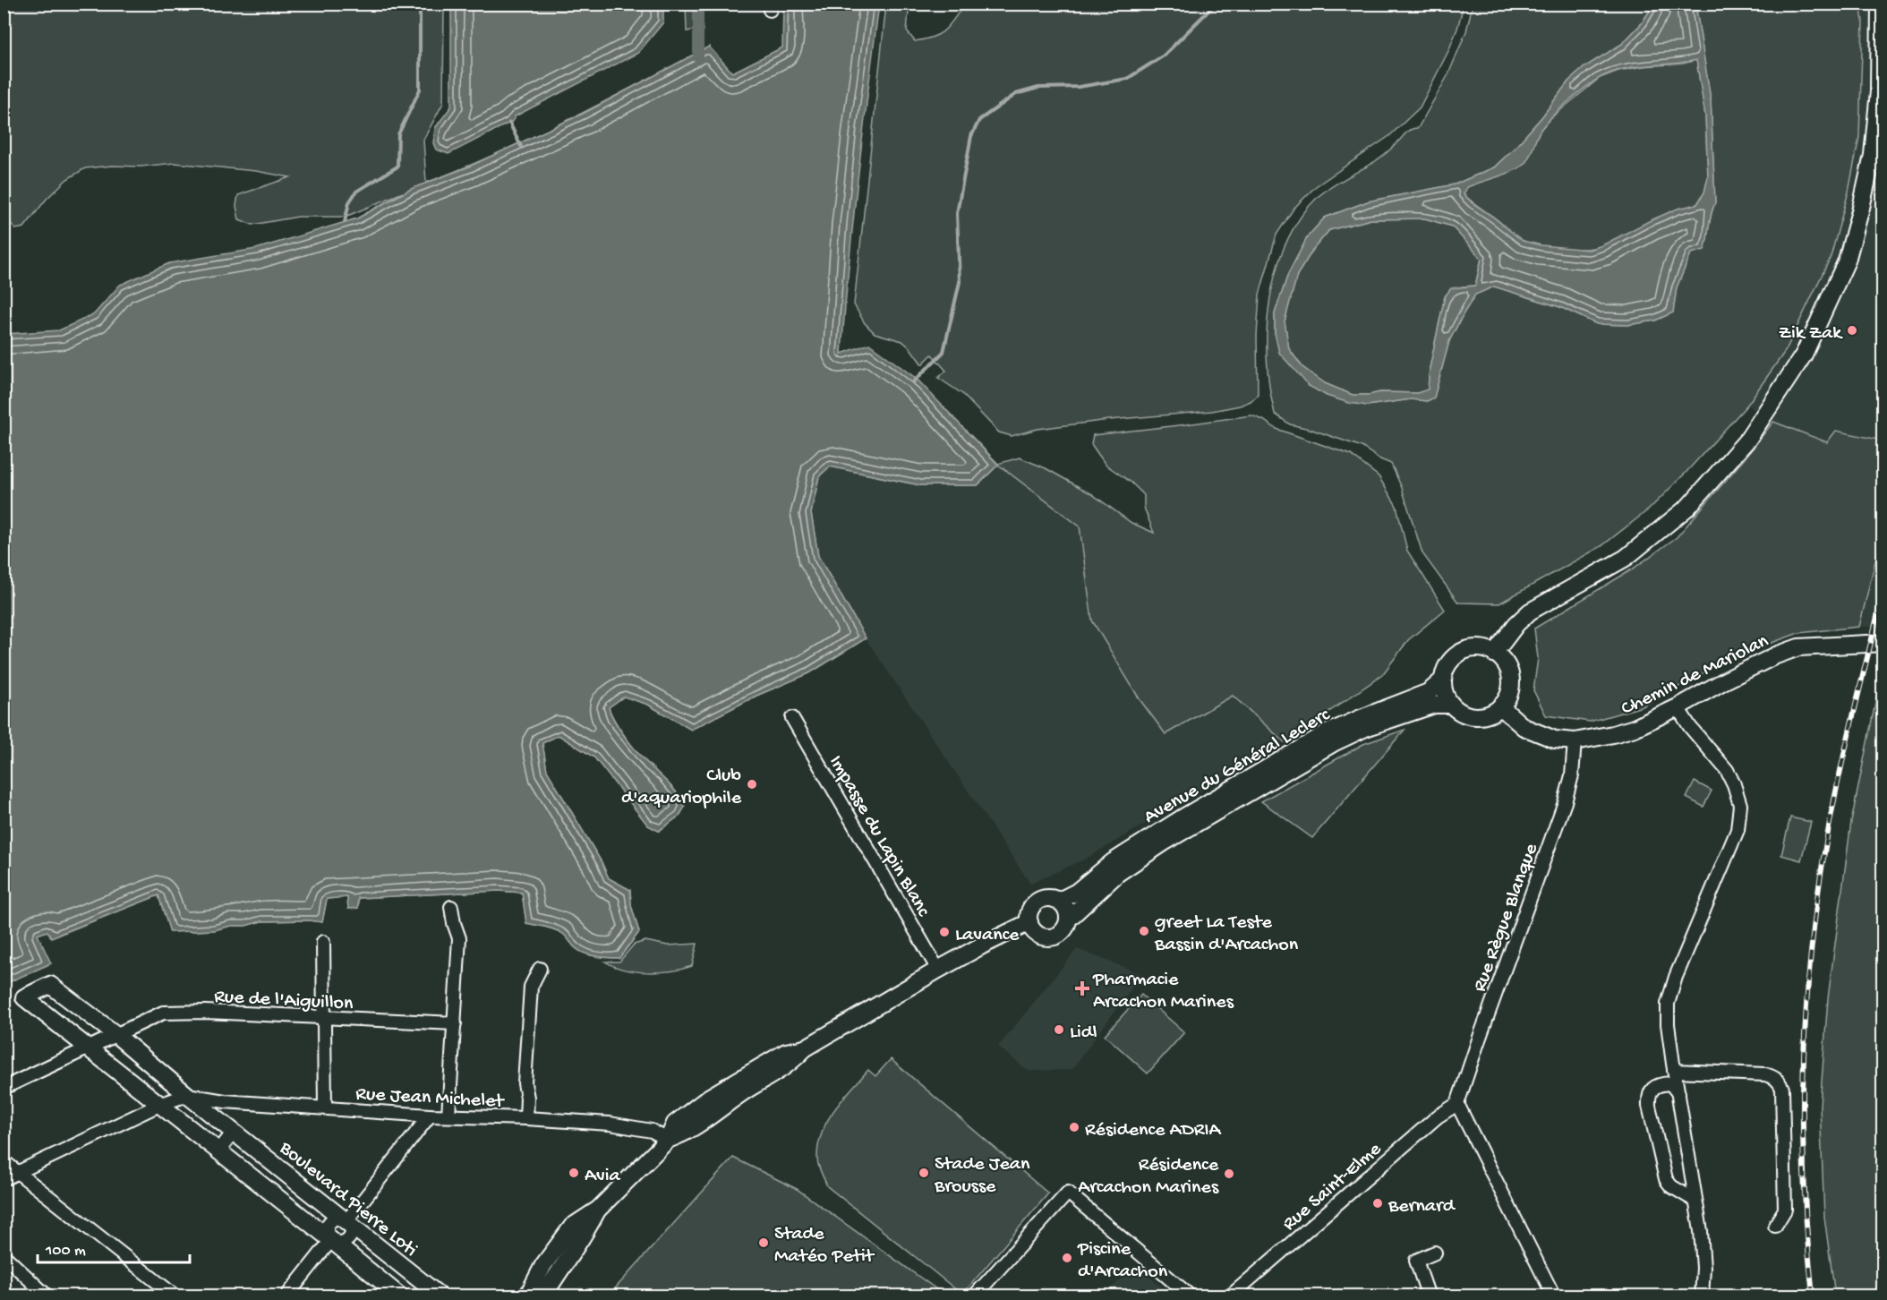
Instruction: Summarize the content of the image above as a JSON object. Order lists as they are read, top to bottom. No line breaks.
{"streets":{"main road":["Chemin de Mariolan","Avenue du Général Leclerc","Boulevard Pierre Loti"],"street":["Impasse du Lapin Blanc","Rue Règue Blanque","Rue de l'Aiguillon","Rue Jean Michelet","Rue Saint-Elme"]},"crossings":[["Chemin de Mariolan","Avenue du Général Leclerc"],["Chemin de Mariolan","Rue Règue Blanque"],["Rue Règue Blanque","Rue Saint-Elme"],["Rue de l'Aiguillon","Boulevard Pierre Loti"],["Rue Jean Michelet","Boulevard Pierre Loti"]],"places":{"other":["Zik Zak","Club d'aquariophile","greet La Teste Bassin d'Arcachon","Lavance","Lidl","Résidence ADRIA","Avia","Stade Jean Brousse","Résidence Arcachon Marines","Bernard","Stade Matéo Petit","Piscine d'Arcachon"],"health":["Pharmacie Arcachon Marines"]},"scale_bar":"100 m"}
